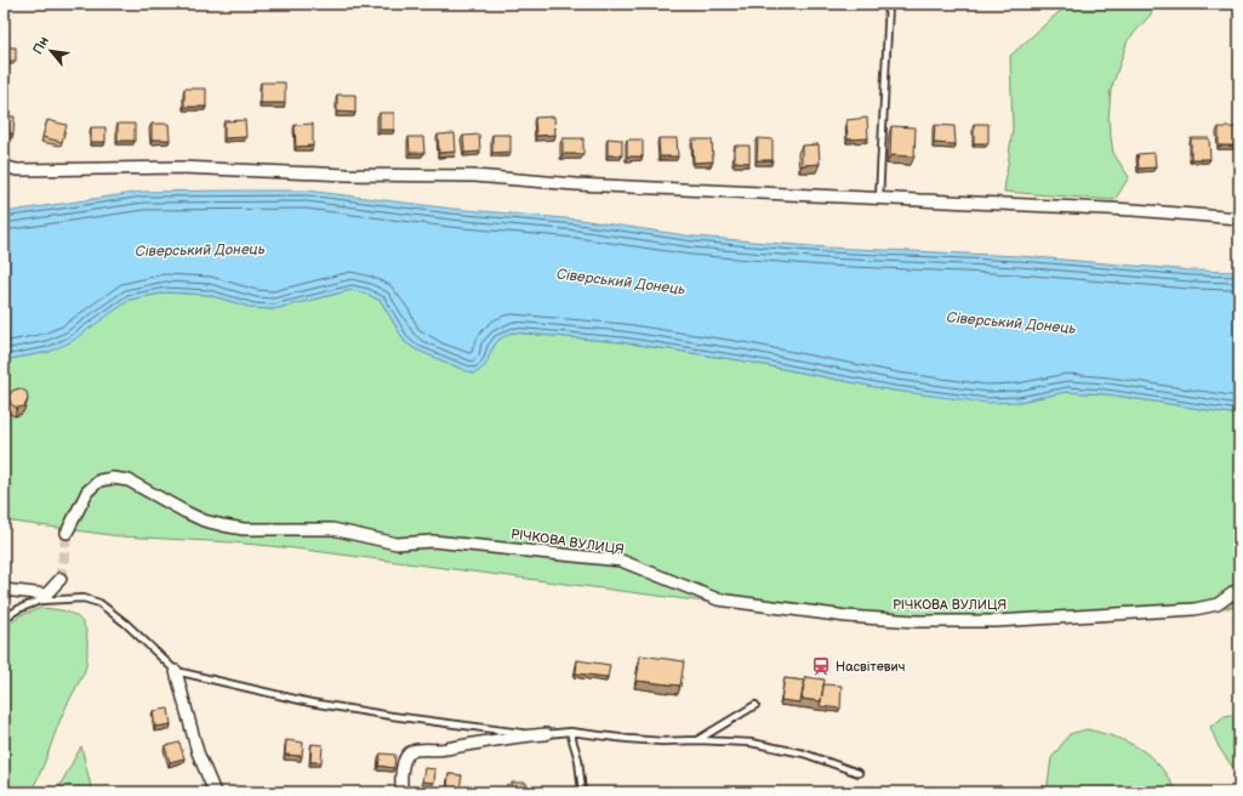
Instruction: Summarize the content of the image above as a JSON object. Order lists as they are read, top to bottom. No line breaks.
{"streets":{"street":["РІЧКОВА ВУЛИЦЯ"]},"water":["Сіверський Донець"],"places":{"station":["Насвітевич"]},"north":"top left"}
